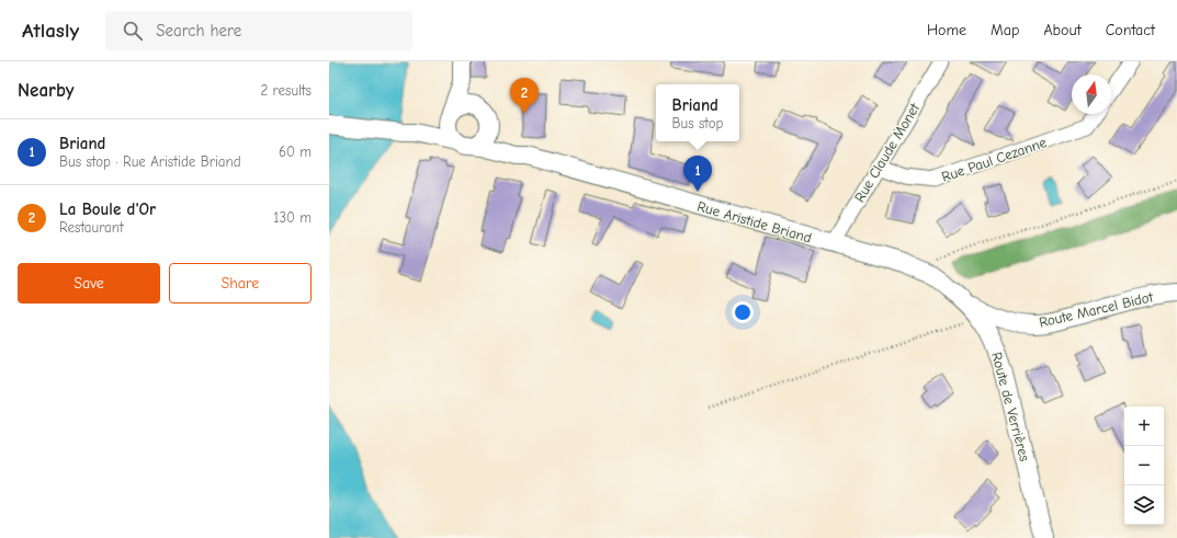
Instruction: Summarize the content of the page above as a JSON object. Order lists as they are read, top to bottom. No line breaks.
{"streets":{"street":["Rue Claude Monet","Rue Paul Cezanne","Rue Aristide Briand","Route Marcel Bidot","Route de Verrières"]},"crossings":[["Rue Claude Monet","Rue Paul Cezanne"],["Rue Claude Monet","Rue Aristide Briand"],["Rue Aristide Briand","Route de Verrières"],["Route Marcel Bidot","Route de Verrières"]],"north":"top","page":{"header":"Atlasly","search":"Search here","nav":["Home","Map","About","Contact"],"heading":["Nearby","2 results"],"pins":["2","1"],"popup":["Briand","Bus stop"],"list":[{"mark":"1","name":"Briand","note":"Bus stop · Rue Aristide Briand","value":"60 m"},{"mark":"2","name":"La Boule d'Or","note":"Restaurant","value":"130 m"}],"buttons":["Save","Share"],"map_buttons":["+","−"]}}
